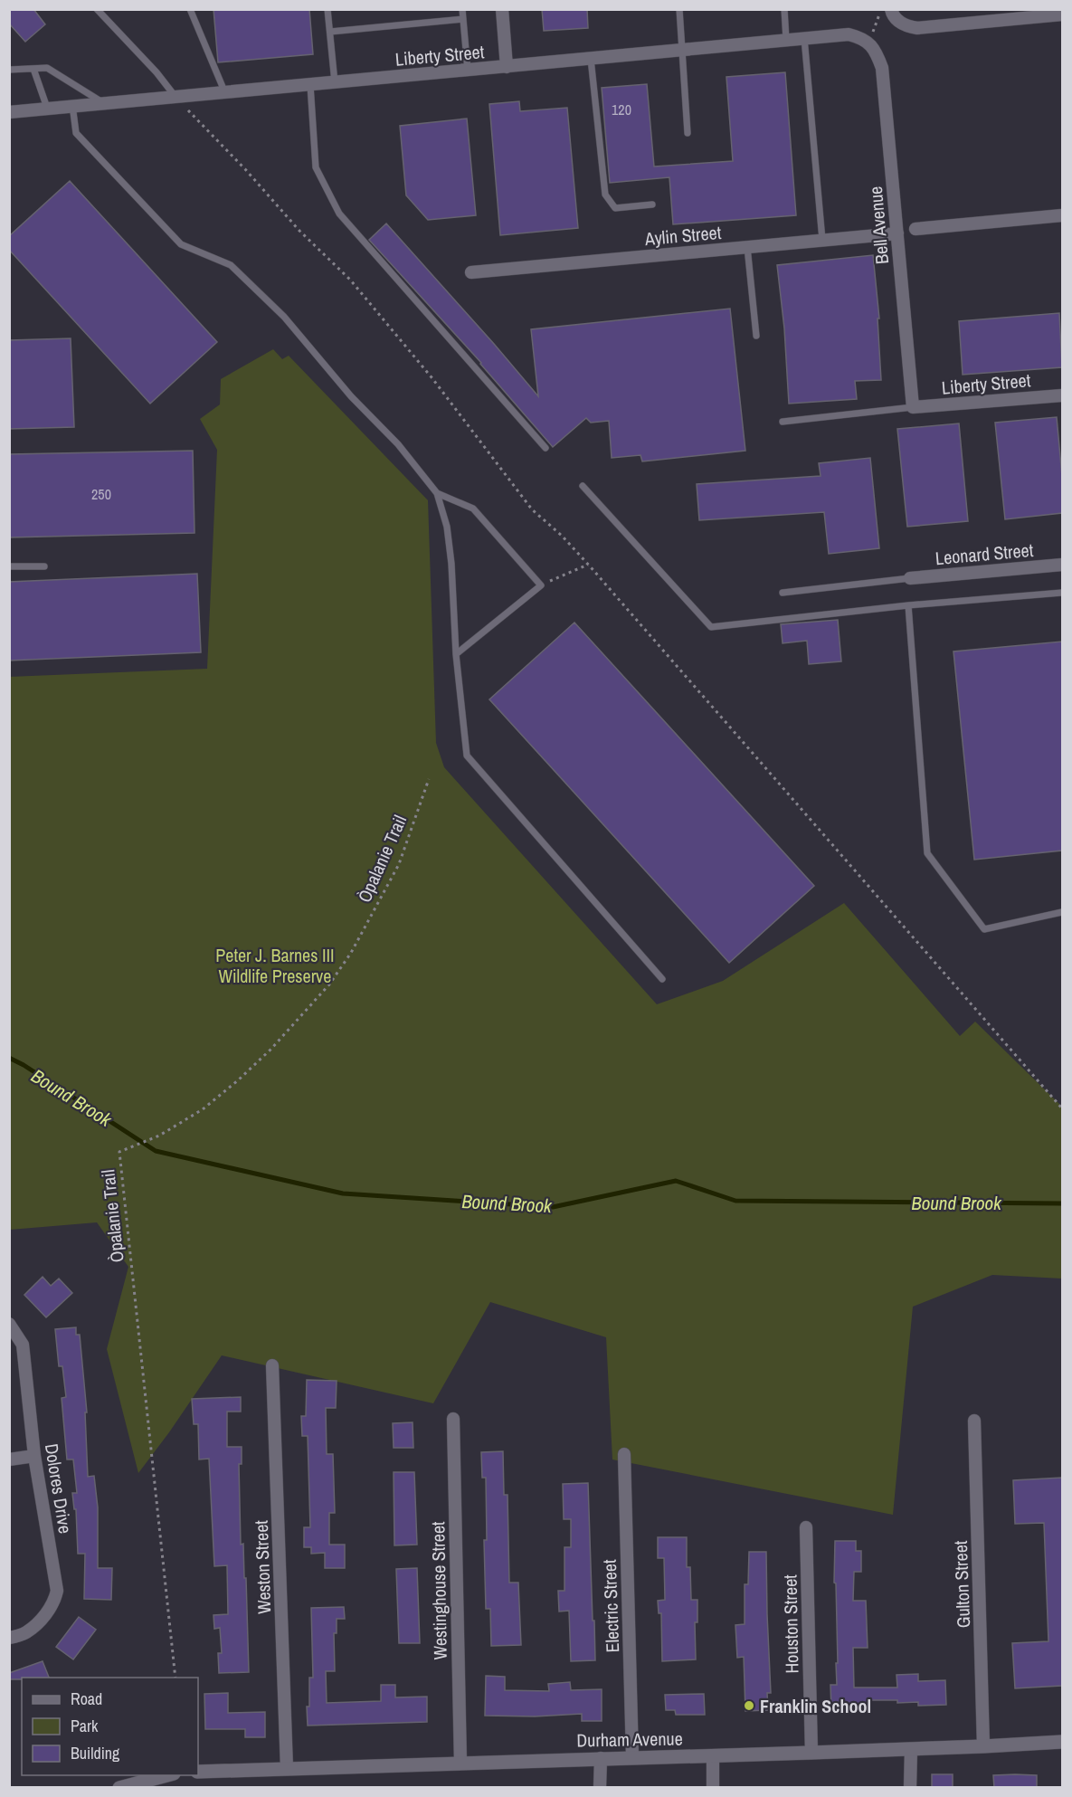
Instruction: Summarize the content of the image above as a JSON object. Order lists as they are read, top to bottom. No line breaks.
{"streets":{"street":["Liberty Street","Bell Avenue","Aylin Street","Leonard Street","Dolores Drive","Weston Street","Gulton Street","Westinghouse Street","Electric Street","Houston Street","Durham Avenue"],"path":["Òpalanie Trail"]},"crossings":[["Liberty Street","Bell Avenue"],["Bell Avenue","Aylin Street"],["Weston Street","Durham Avenue"],["Gulton Street","Durham Avenue"],["Westinghouse Street","Durham Avenue"],["Electric Street","Durham Avenue"],["Houston Street","Durham Avenue"]],"water":["Bound Brook"],"parks":["Peter J. Barnes III Wildlife Preserve"],"places":["Franklin School"],"house_numbers":["120","250"],"legend":["Road","Park","Building"]}
